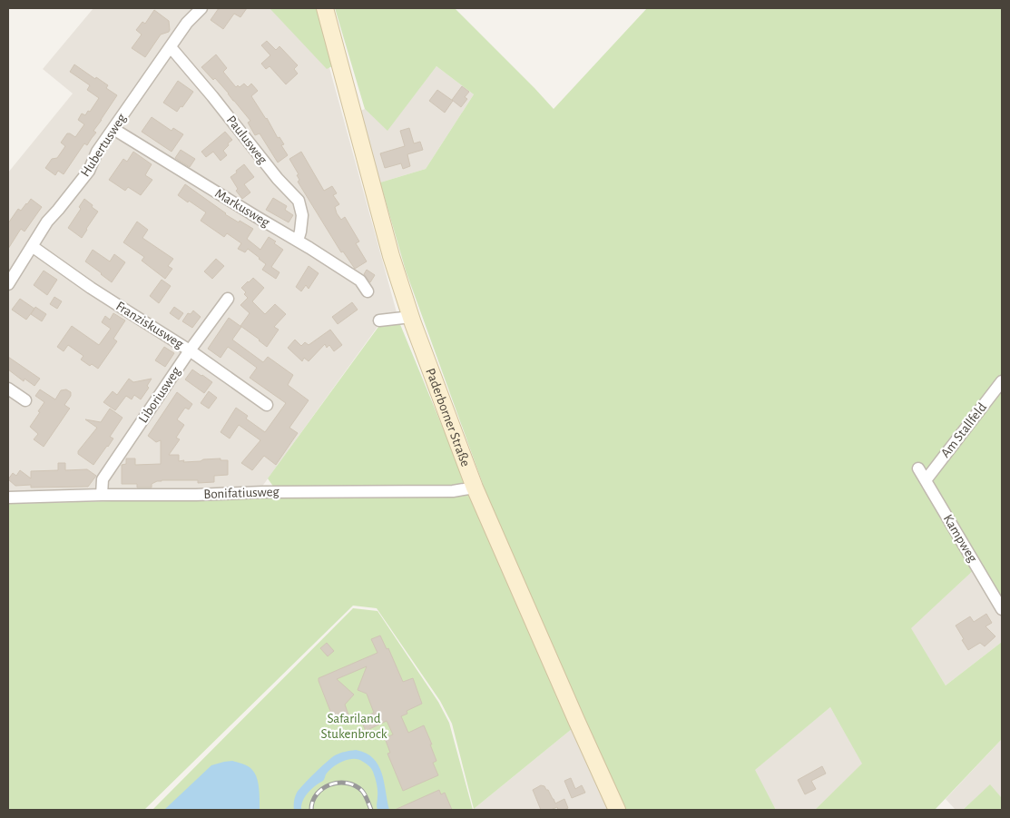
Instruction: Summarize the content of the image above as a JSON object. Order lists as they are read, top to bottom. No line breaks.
{"streets":{"main road":["Paderborner Straße"],"street":["Paulusweg","Hubertusweg","Markusweg","Franziskusweg","Liboriusweg","Am Stallfeld","Bonifatiusweg","Kampweg"]},"crossings":[["Paulusweg","Hubertusweg"],["Paulusweg","Markusweg"],["Hubertusweg","Markusweg"],["Hubertusweg","Franziskusweg"],["Franziskusweg","Liboriusweg"],["Liboriusweg","Bonifatiusweg"],["Paderborner Straße","Bonifatiusweg"],["Am Stallfeld","Kampweg"]],"parks":["Safariland Stukenbrock"]}
